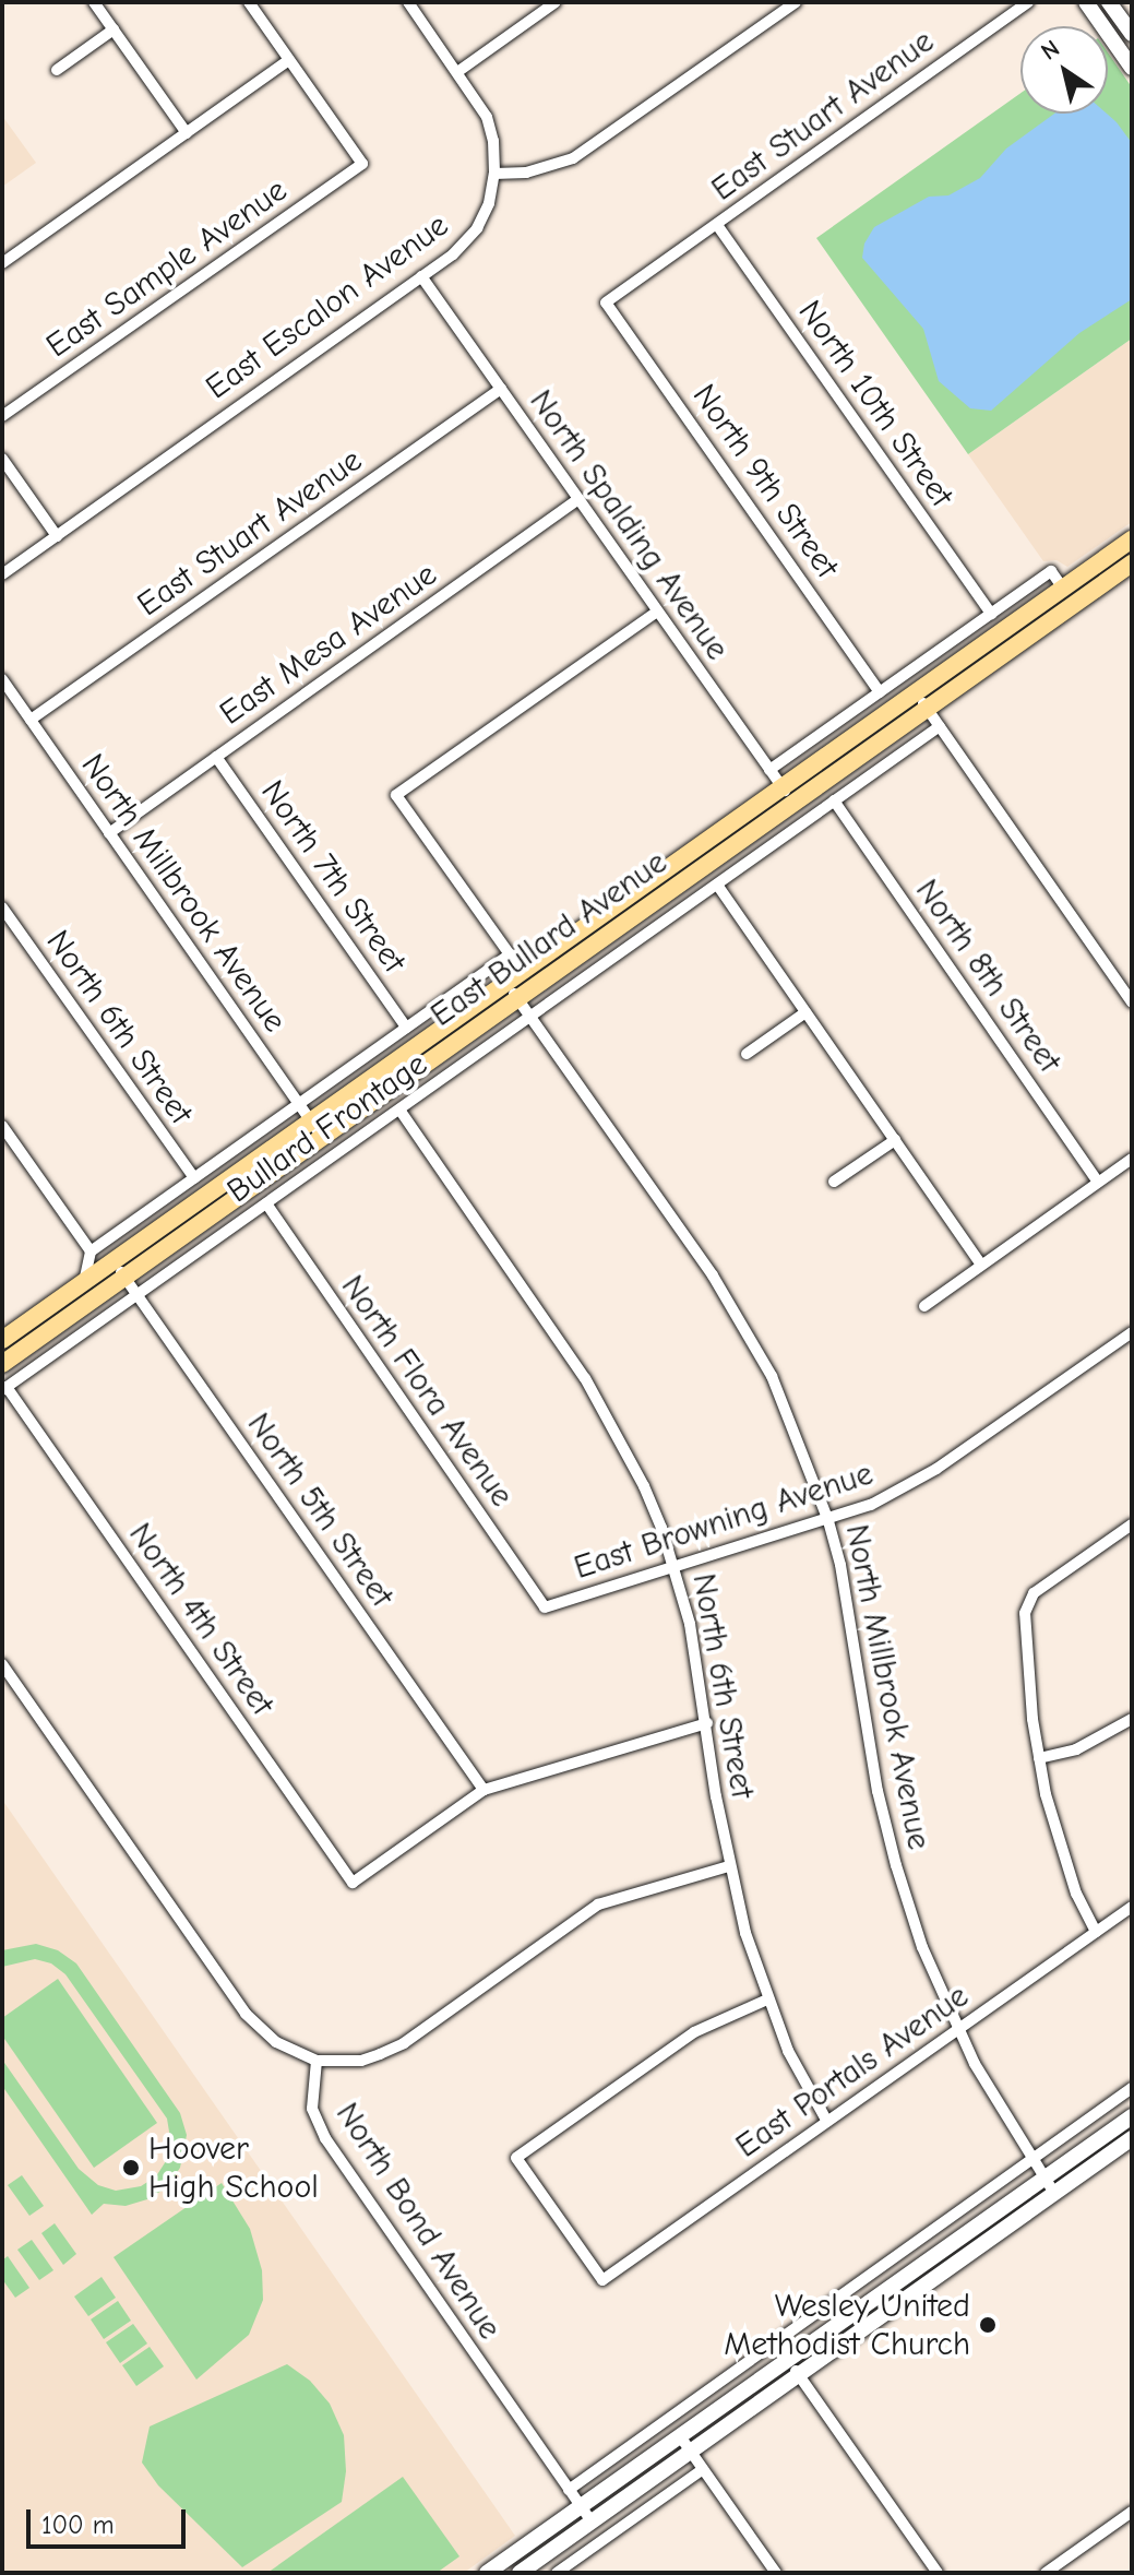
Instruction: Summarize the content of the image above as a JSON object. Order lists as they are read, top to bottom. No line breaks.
{"streets":{"main road":["East Bullard Avenue"],"street":["East Stuart Avenue","East Sample Avenue","East Escalon Avenue","North 10th Street","North 9th Street","North Spalding Avenue","East Mesa Avenue","North 7th Street","North Millbrook Avenue","North 8th Street","North 6th Street","Bullard Frontage","North Flora Avenue","North 5th Street","East Browning Avenue","North 4th Street","East Portals Avenue","North Bond Avenue"]},"crossings":[["East Stuart Avenue","North 10th Street"],["East Stuart Avenue","North 9th Street"],["East Stuart Avenue","North Spalding Avenue"],["East Stuart Avenue","North Millbrook Avenue"],["East Escalon Avenue","North Spalding Avenue"],["North Spalding Avenue","East Mesa Avenue"],["North Spalding Avenue","East Bullard Avenue"],["East Mesa Avenue","North 7th Street"],["East Mesa Avenue","North Millbrook Avenue"],["North Millbrook Avenue","East Bullard Avenue"],["North Millbrook Avenue","Bullard Frontage"],["North Millbrook Avenue","East Browning Avenue"],["North Millbrook Avenue","East Portals Avenue"],["East Bullard Avenue","North 5th Street"],["North 8th Street","Bullard Frontage"],["North 6th Street","Bullard Frontage"],["North 6th Street","East Browning Avenue"],["North 6th Street","East Portals Avenue"],["Bullard Frontage","North Flora Avenue"],["Bullard Frontage","North 5th Street"],["Bullard Frontage","North 4th Street"],["North Flora Avenue","East Browning Avenue"],["North 5th Street","North 4th Street"]],"places":["Hoover High School","Wesley United Methodist Church"],"scale_bar":"100 m","north":"top left"}
